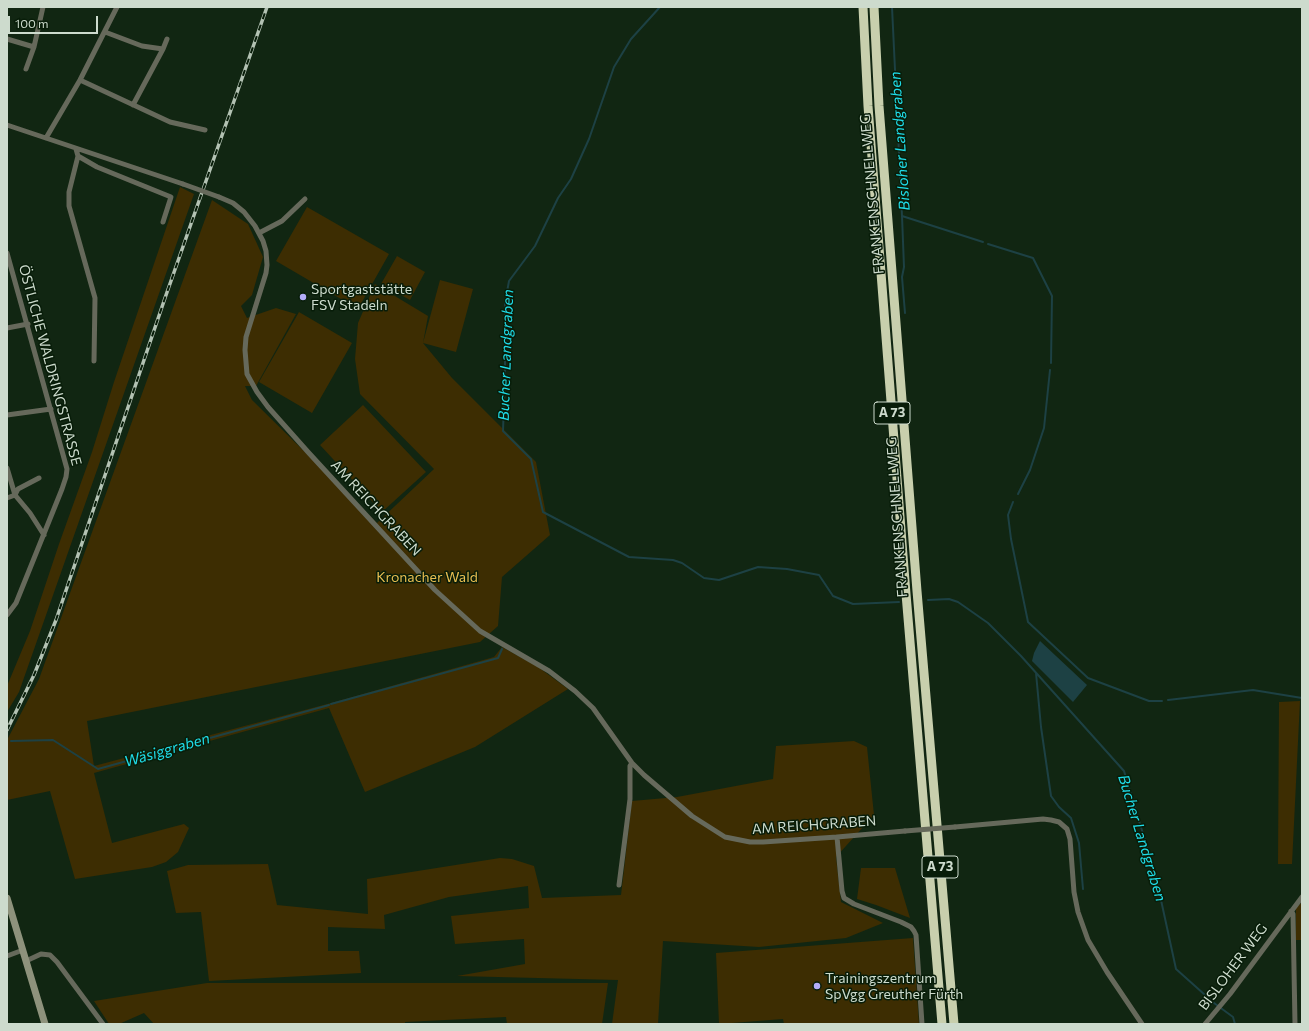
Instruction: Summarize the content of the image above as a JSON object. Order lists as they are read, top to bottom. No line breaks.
{"streets":{"highway":["FRANKENSCHNELLWEG","A 73"],"street":["ÖSTLICHE WALDRINGSTRASSE","AM REICHGRABEN","BISLOHER WEG"]},"water":["Bisloher Landgraben","Bucher Landgraben","Wäsiggraben"],"parks":["Kronacher Wald"],"places":["Sportgaststätte FSV Stadeln","Trainingszentrum SpVgg Greuther Fürth"],"scale_bar":"100 m"}
